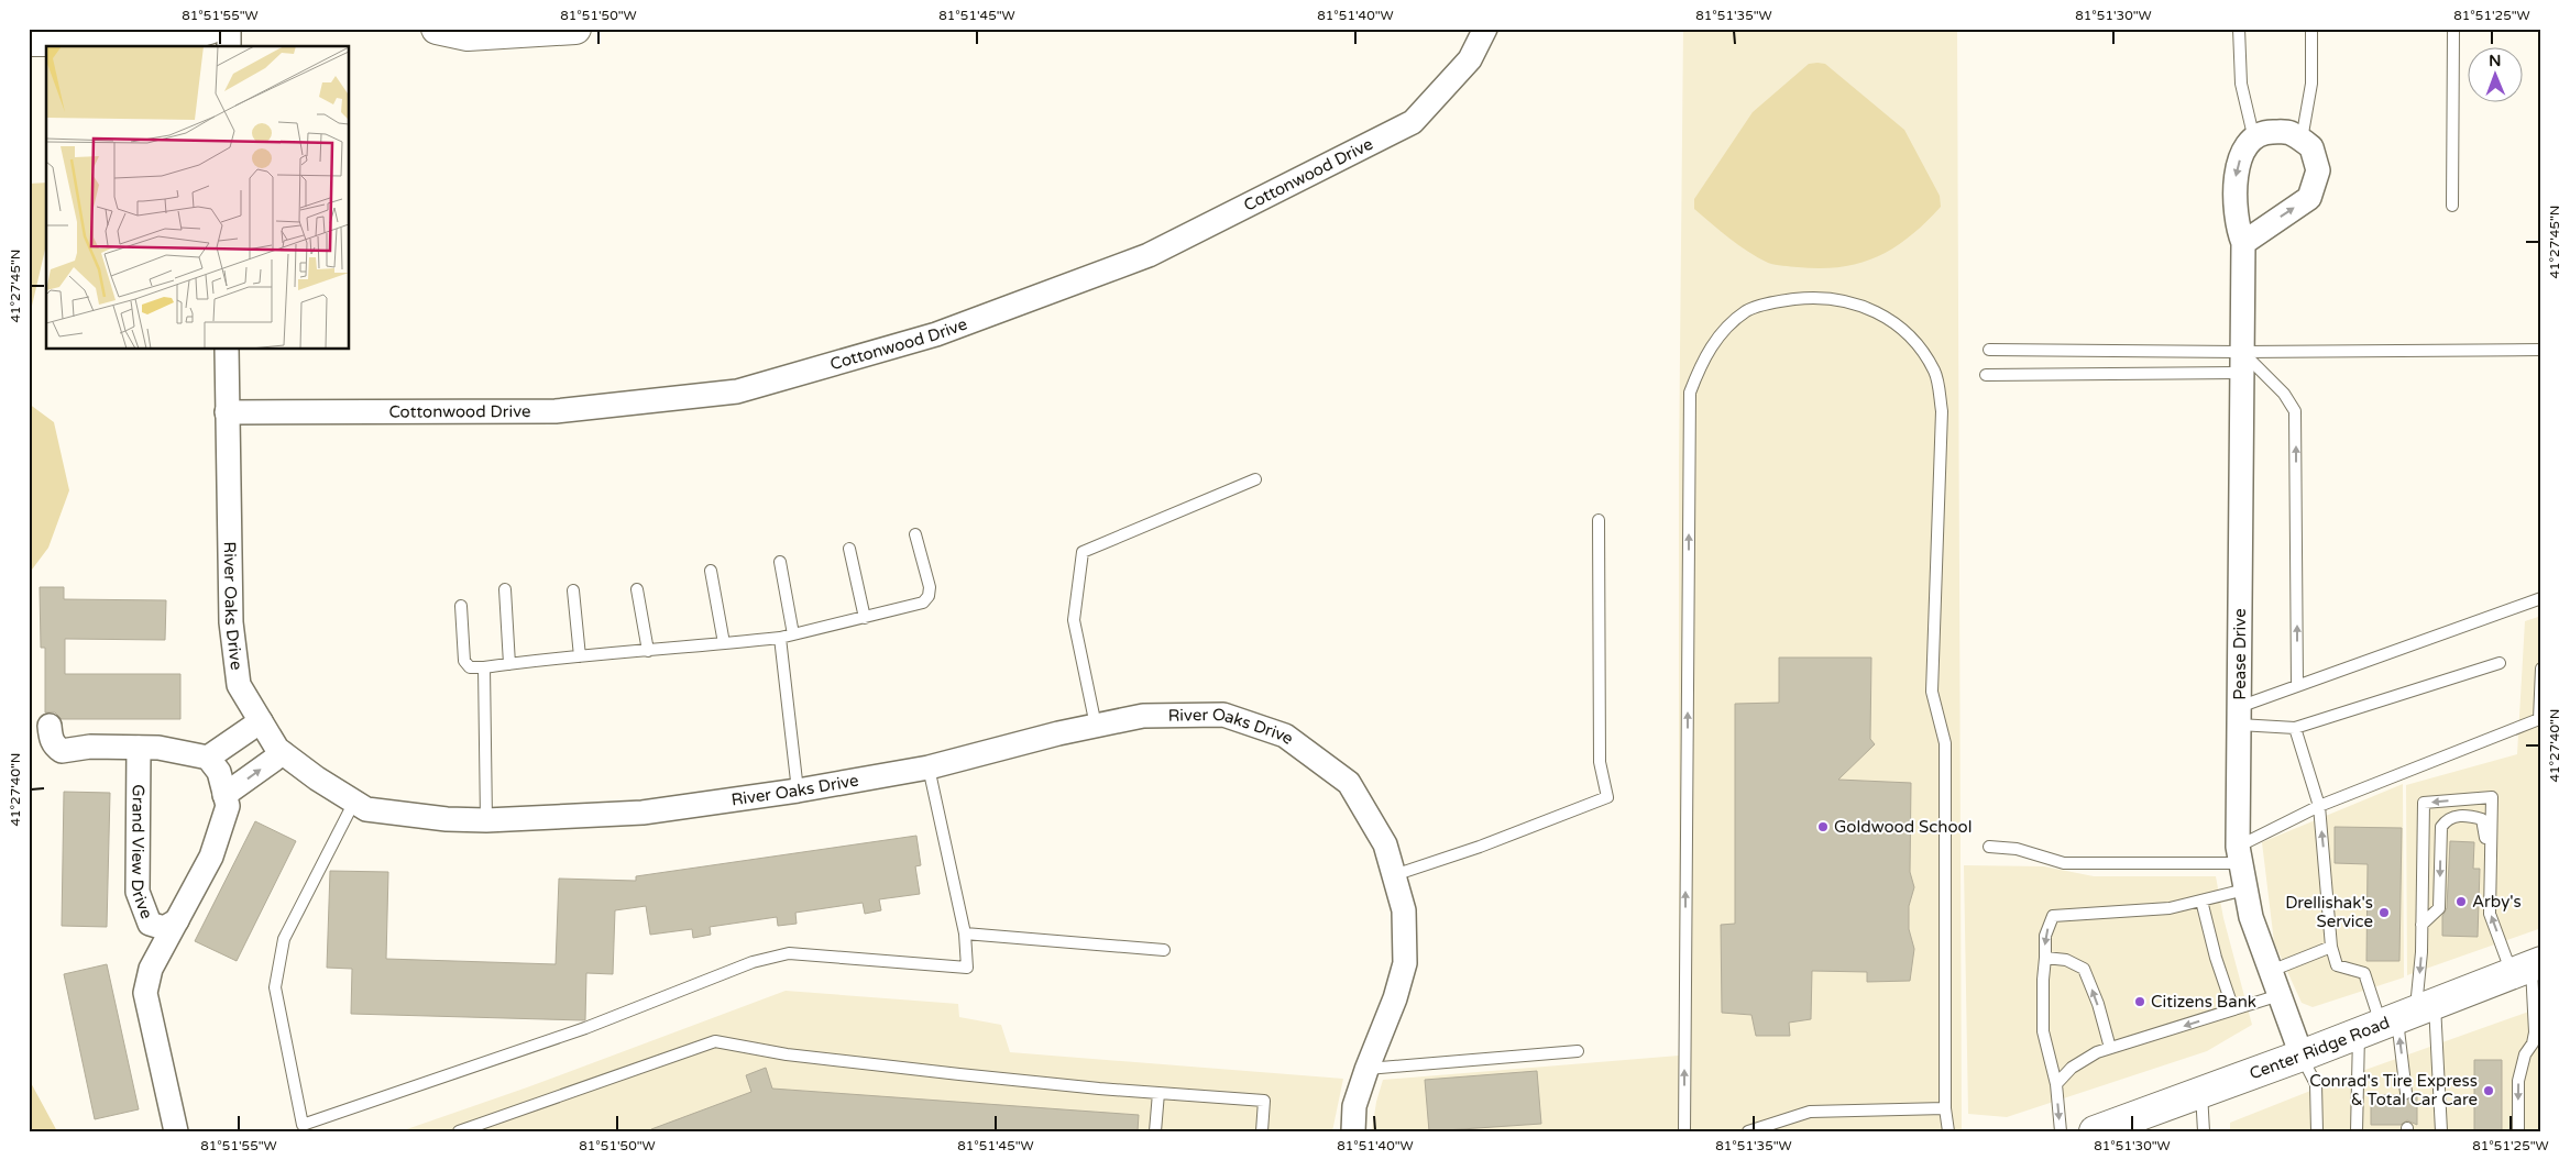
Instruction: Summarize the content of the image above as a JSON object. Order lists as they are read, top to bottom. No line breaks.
{"streets":{"main road":["Center Ridge Road"],"street":["Cottonwood Drive","River Oaks Drive","Pease Drive","Grand View Drive"]},"crossings":[["Cottonwood Drive","River Oaks Drive"],["Pease Drive","Center Ridge Road"]],"places":["Goldwood School","Arby's","Drellishak's Service","Citizens Bank","Conrad's Tire Express & Total Car Care"],"north":"top","coordinates":["81°51'55\"W","81°51'50\"W","81°51'45\"W","81°51'40\"W","81°51'35\"W","81°51'30\"W","81°51'25\"W","41°27'45\"N","41°27'40\"N"]}
